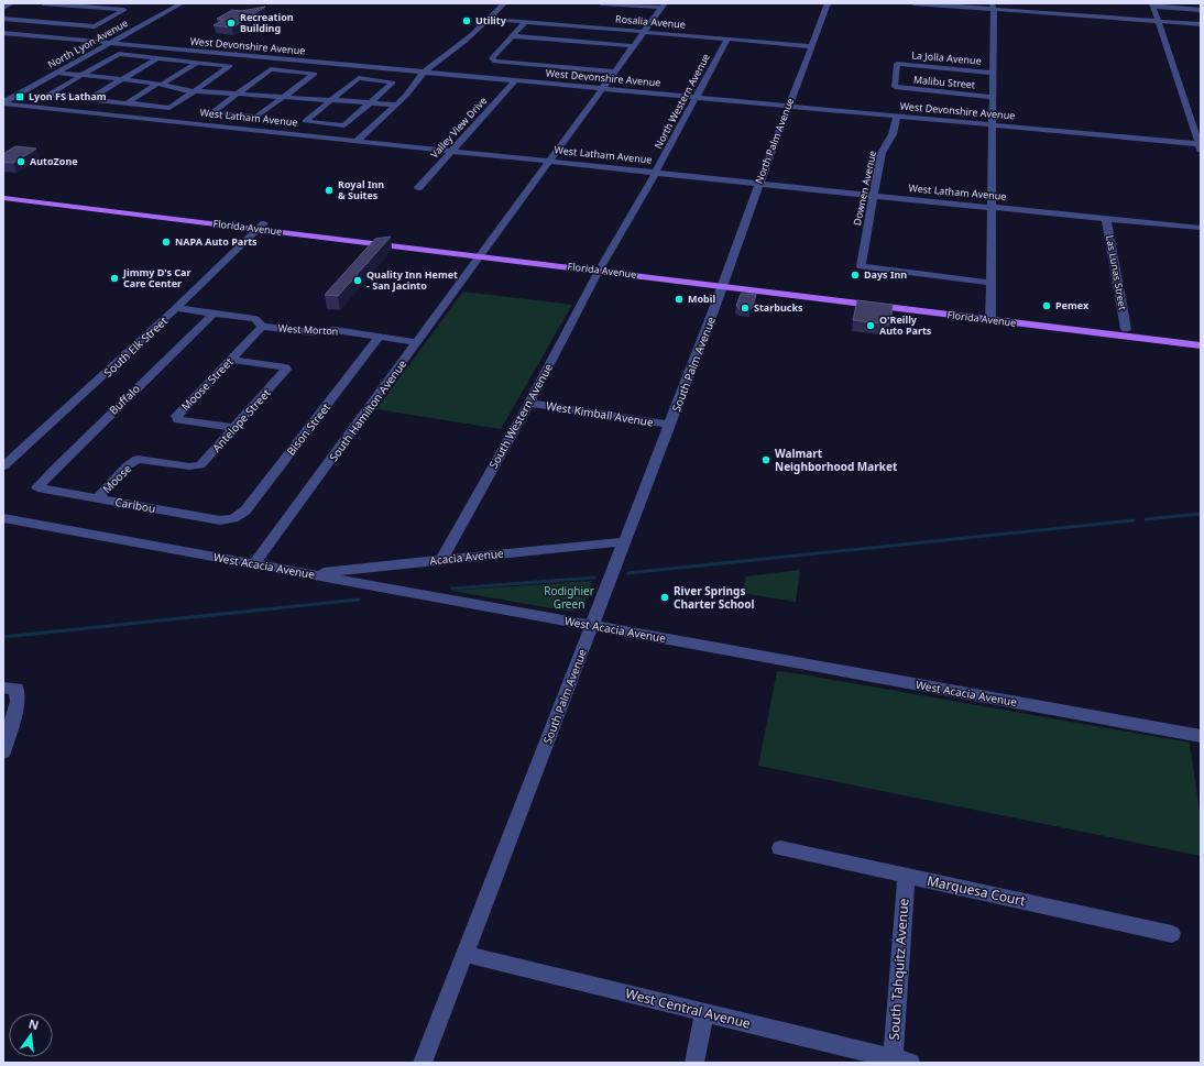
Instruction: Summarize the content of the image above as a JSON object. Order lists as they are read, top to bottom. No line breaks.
{"streets":{"main road":["Florida Avenue"],"street":["Rosalia Avenue","North Lyon Avenue","West Devonshire Avenue","La Jolla Avenue","Malibu Street","North Western Avenue","West Latham Avenue","Valley View Drive","North Palm Avenue","Downen Avenue","Las Lunas Street","West Morton","South Elk Street","South Palm Avenue","Moose Street","Buffalo","South Hamilton Avenue","West Kimball Avenue","South Western Avenue","Antelope Street","Bison Street","Moose","Caribou","Acacia Avenue","West Acacia Avenue","Marquesa Court","South Tahquitz Avenue","West Central Avenue"]},"crossings":[["Rosalia Avenue","North Western Avenue"],["Rosalia Avenue","North Palm Avenue"],["Rosalia Avenue","South Hamilton Avenue"],["North Lyon Avenue","West Devonshire Avenue"],["North Lyon Avenue","West Latham Avenue"],["West Devonshire Avenue","North Western Avenue"],["West Devonshire Avenue","Valley View Drive"],["West Devonshire Avenue","North Palm Avenue"],["West Devonshire Avenue","Downen Avenue"],["West Devonshire Avenue","South Hamilton Avenue"],["La Jolla Avenue","Malibu Street"],["North Western Avenue","West Latham Avenue"],["North Western Avenue","Florida Avenue"],["North Western Avenue","South Western Avenue"],["West Latham Avenue","Valley View Drive"],["West Latham Avenue","North Palm Avenue"],["West Latham Avenue","Downen Avenue"],["West Latham Avenue","Las Lunas Street"],["West Latham Avenue","South Hamilton Avenue"],["North Palm Avenue","Florida Avenue"],["North Palm Avenue","South Palm Avenue"],["Florida Avenue","Las Lunas Street"],["Florida Avenue","South Elk Street"],["Florida Avenue","South Palm Avenue"],["Florida Avenue","South Hamilton Avenue"],["Florida Avenue","South Western Avenue"],["West Morton","South Elk Street"],["West Morton","Moose Street"],["West Morton","Buffalo"],["West Morton","South Hamilton Avenue"],["West Morton","Bison Street"],["South Palm Avenue","West Kimball Avenue"],["South Palm Avenue","Acacia Avenue"],["South Palm Avenue","West Acacia Avenue"],["South Palm Avenue","West Central Avenue"],["Moose Street","Antelope Street"],["Buffalo","Caribou"],["South Hamilton Avenue","West Acacia Avenue"],["West Kimball Avenue","South Western Avenue"],["South Western Avenue","Acacia Avenue"],["Antelope Street","Moose"],["Bison Street","Caribou"],["Moose","Caribou"],["Acacia Avenue","West Acacia Avenue"],["Marquesa Court","South Tahquitz Avenue"],["South Tahquitz Avenue","West Central Avenue"]],"parks":["Rodighier Green"],"places":{"other":["Utility","Recreation Building","AutoZone","Royal Inn & Suites","NAPA Auto Parts","Days Inn","Jimmy D's Car Care Center","Quality Inn Hemet - San Jacinto","Mobil","Pemex","Starbucks","O'Reilly Auto Parts","Walmart Neighborhood Market","River Springs Charter School"],"transit":["Lyon FS Latham"]},"north":"top"}
